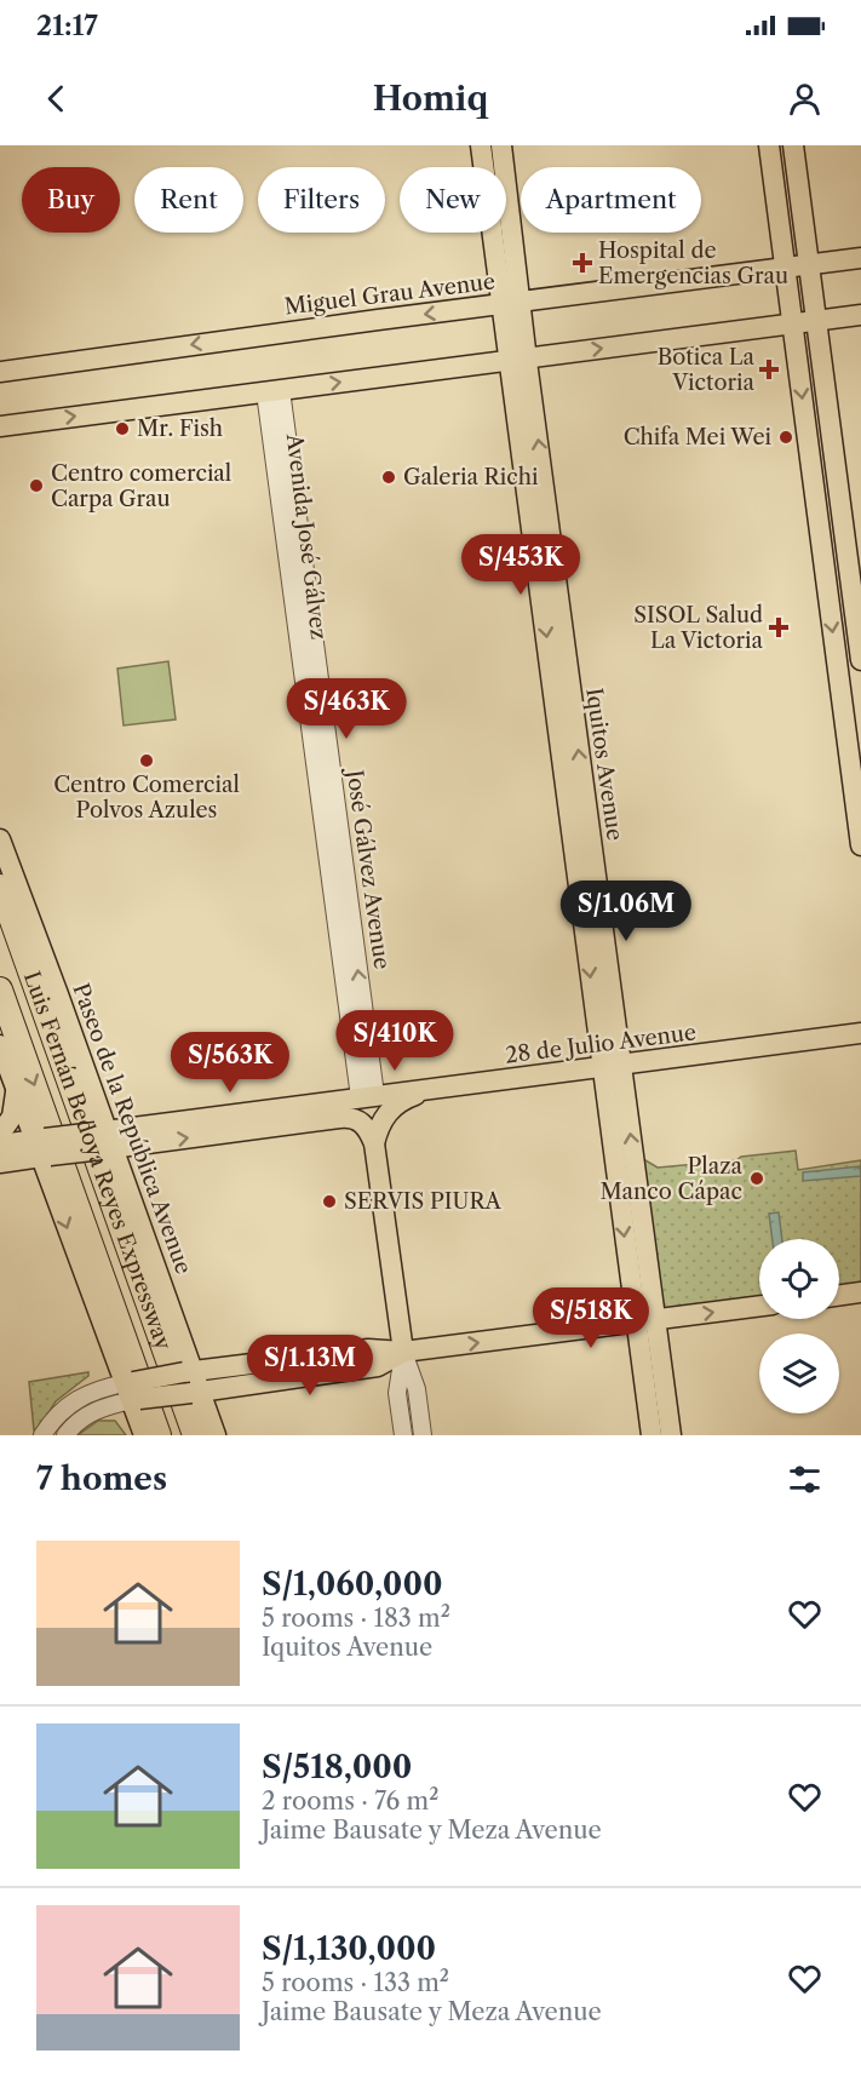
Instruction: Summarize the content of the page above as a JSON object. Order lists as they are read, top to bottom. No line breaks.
{"streets":{"highway":["Luis Fernán Bedoya Reyes Expressway"],"main road":["Miguel Grau Avenue","Iquitos Avenue","28 de Julio Avenue","Paseo de la República Avenue"],"street":["Avenida José Gálvez"]},"crossings":[["Miguel Grau Avenue","Iquitos Avenue"],["Avenida José Gálvez","28 de Julio Avenue"],["Iquitos Avenue","28 de Julio Avenue"],["28 de Julio Avenue","Paseo de la República Avenue"]],"places":{"health":["Hospital de Emergencias Grau","Botica La Victoria","SISOL Salud La Victoria"],"other":["Mr. Fish","Chifa Mei Wei","Galeria Richi","Centro comercial Carpa Grau","Centro Comercial Polvos Azules","Plaza Manco Cápac","SERVIS PIURA"]},"page":{"status":"21:17","header":"Homiq","chip":["Buy","Rent","Filters","New","Apartment"],"price":["S/453K","S/463K","S/1.06M","S/410K","S/563K","S/518K","S/1.13M"],"heading":"7 homes","list":[{"name":"S/1,060,000","note":"5 rooms · 183 m² · Iquitos Avenue"},{"name":"S/518,000","note":"2 rooms · 76 m² · Jaime Bausate y Meza Avenue"},{"name":"S/1,130,000","note":"5 rooms · 133 m² · Jaime Bausate y Meza Avenue"}]}}
